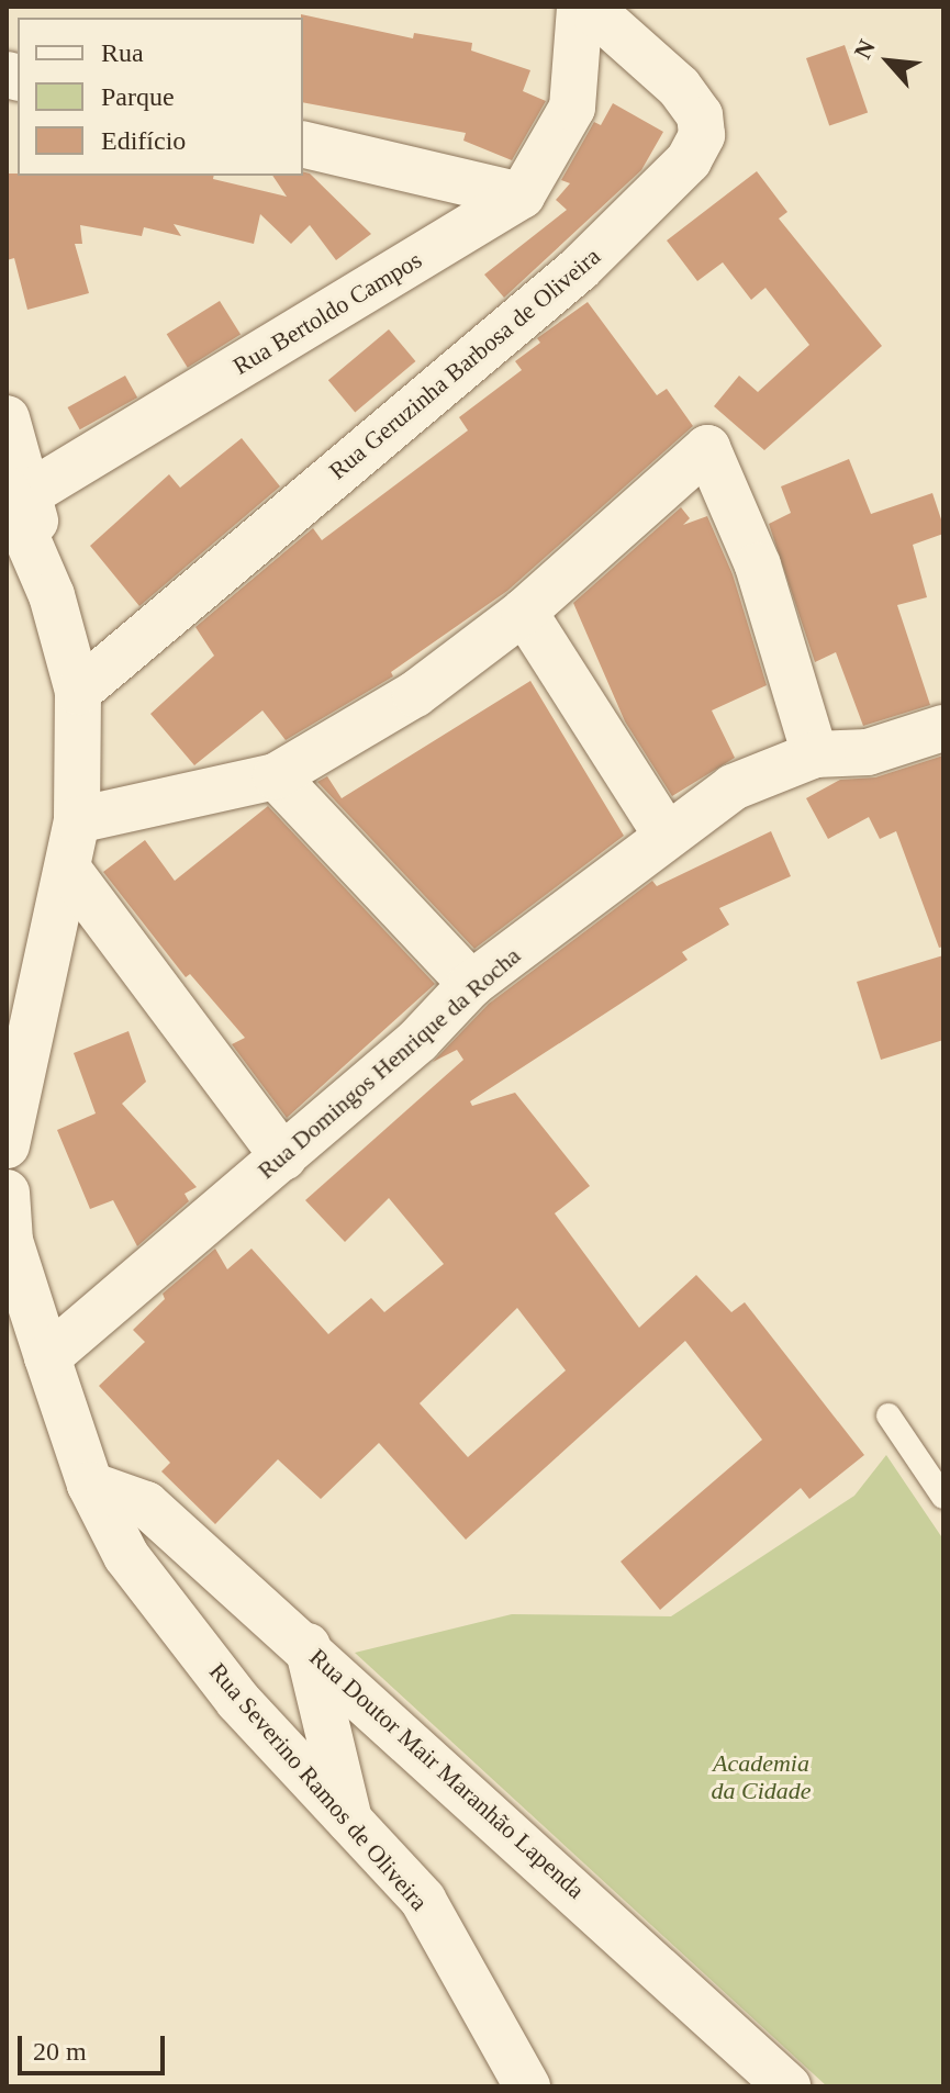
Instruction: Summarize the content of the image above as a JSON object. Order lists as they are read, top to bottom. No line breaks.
{"streets":{"street":["Rua Bertoldo Campos","Rua Geruzinha Barbosa de Oliveira","Rua Domingos Henrique da Rocha","Rua Doutor Mair Maranhão Lapenda","Rua Severino Ramos de Oliveira"]},"crossings":[["Rua Domingos Henrique da Rocha","Rua Severino Ramos de Oliveira"],["Rua Doutor Mair Maranhão Lapenda","Rua Severino Ramos de Oliveira"]],"parks":["Academia da Cidade"],"legend":["Rua","Parque","Edifício"],"scale_bar":"20 m","north":"top left"}
